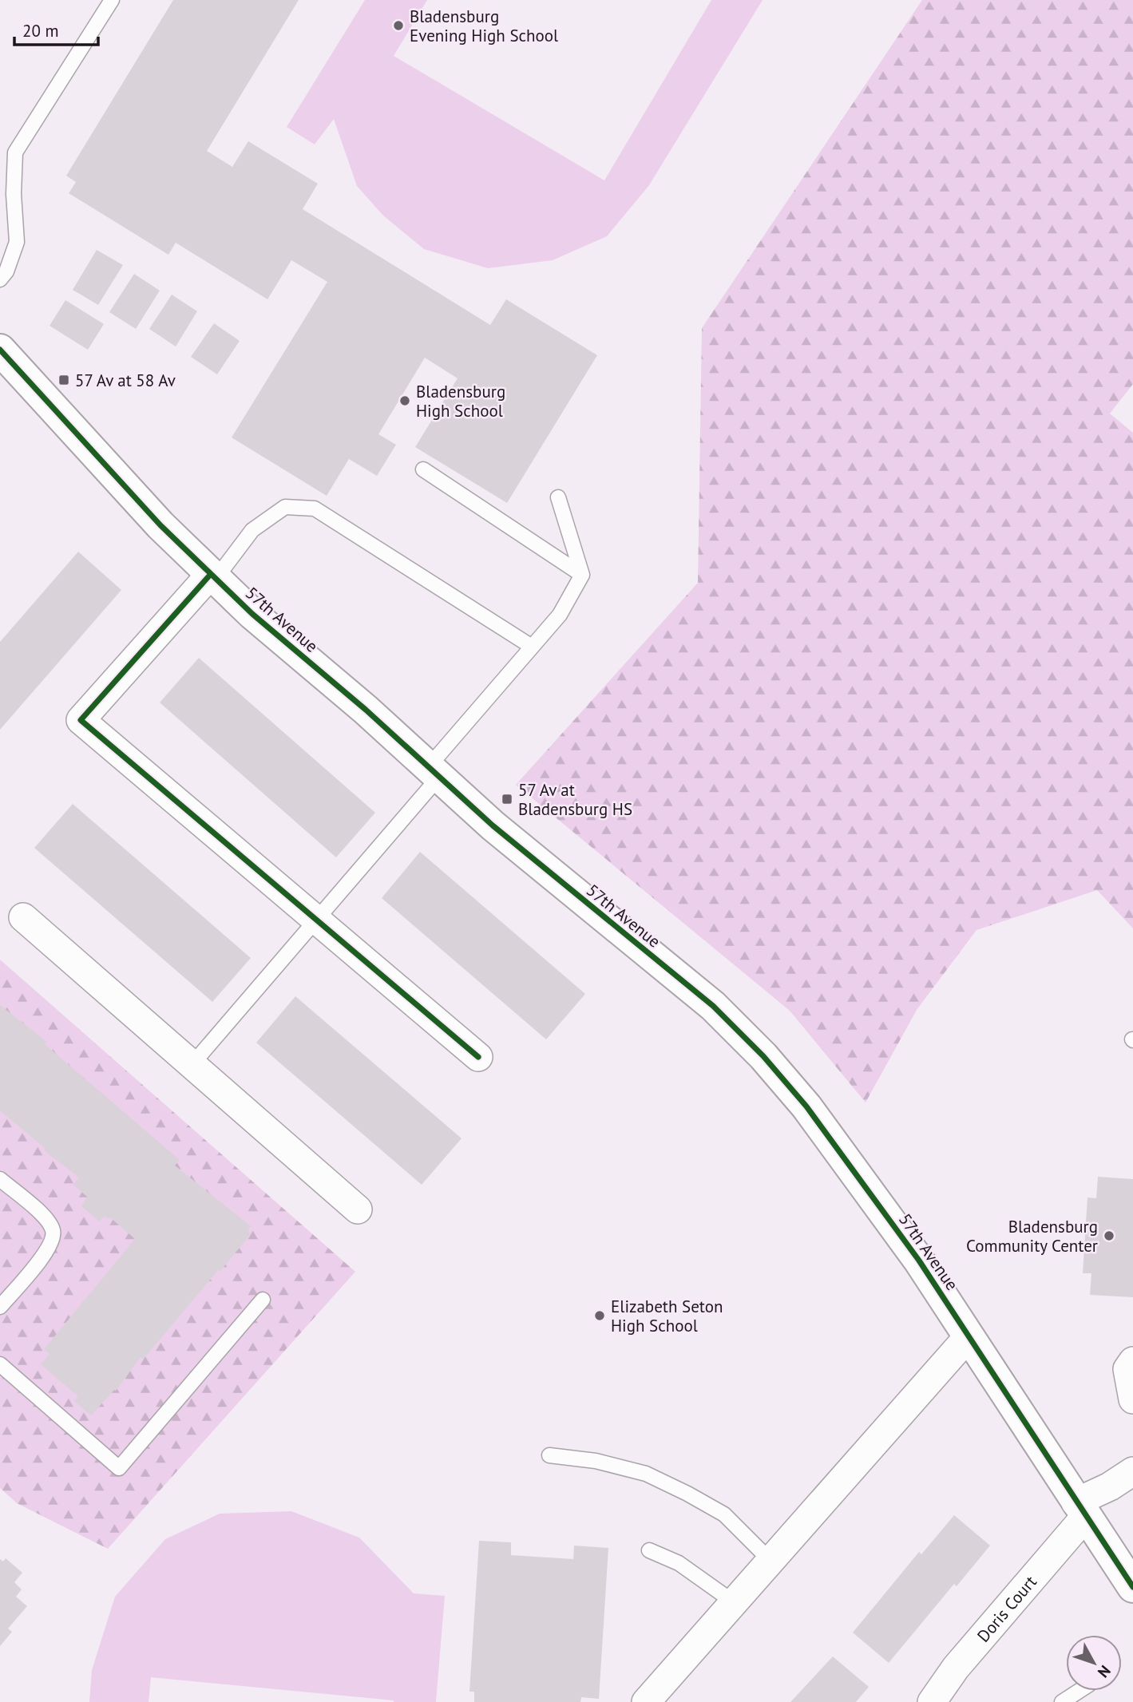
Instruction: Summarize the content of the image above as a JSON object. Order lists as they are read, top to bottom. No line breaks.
{"streets":{"street":["57th Avenue","Doris Court"]},"crossings":[["57th Avenue","Doris Court"]],"places":{"other":["Bladensburg Evening High School","Bladensburg High School","Bladensburg Community Center","Elizabeth Seton High School"],"transit":["57 Av at 58 Av","57 Av at Bladensburg HS"]},"scale_bar":"20 m","north":"bottom right"}
